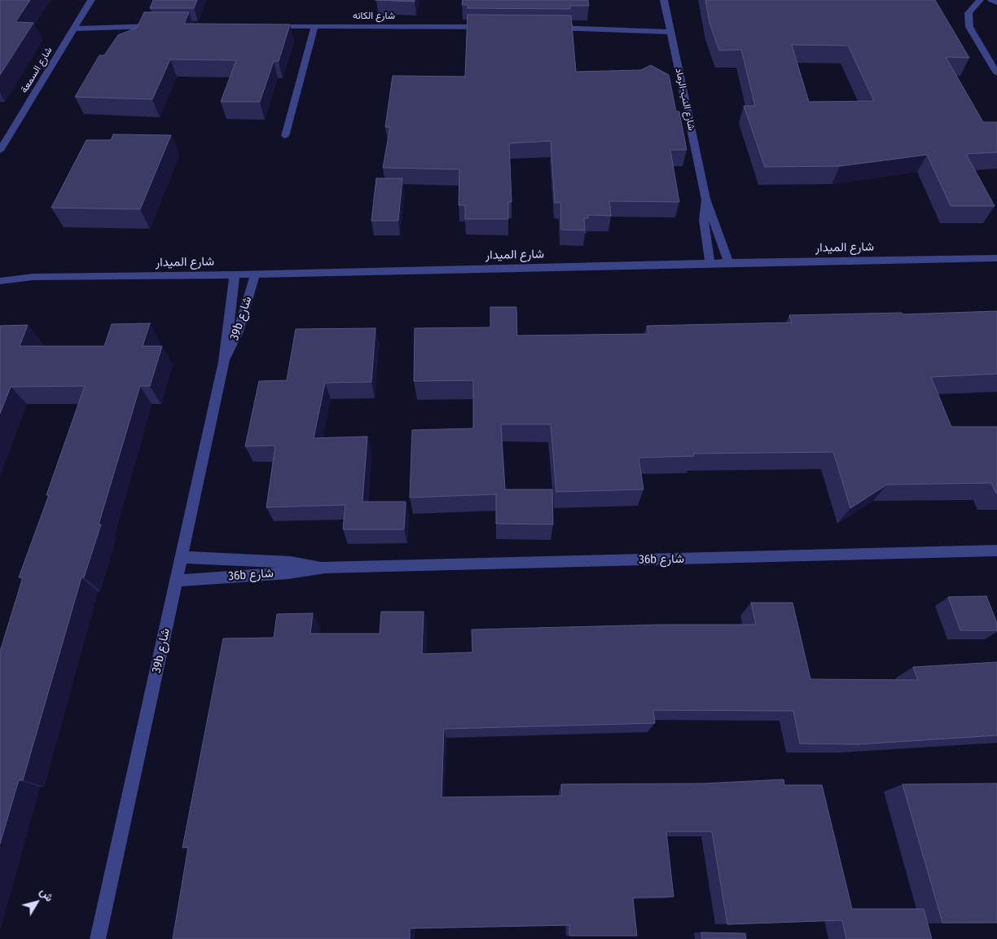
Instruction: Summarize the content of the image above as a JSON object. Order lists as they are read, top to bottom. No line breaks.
{"streets":{"street":["شارع الكانه","شارع السمعة","شارع النب-الرماد","شارع الميدار","39b شارع","36b شارع"]},"crossings":[["شارع النب-الرماد","شارع الميدار"],["شارع الميدار","39b شارع"],["39b شارع","36b شارع"]],"north":"top right"}
